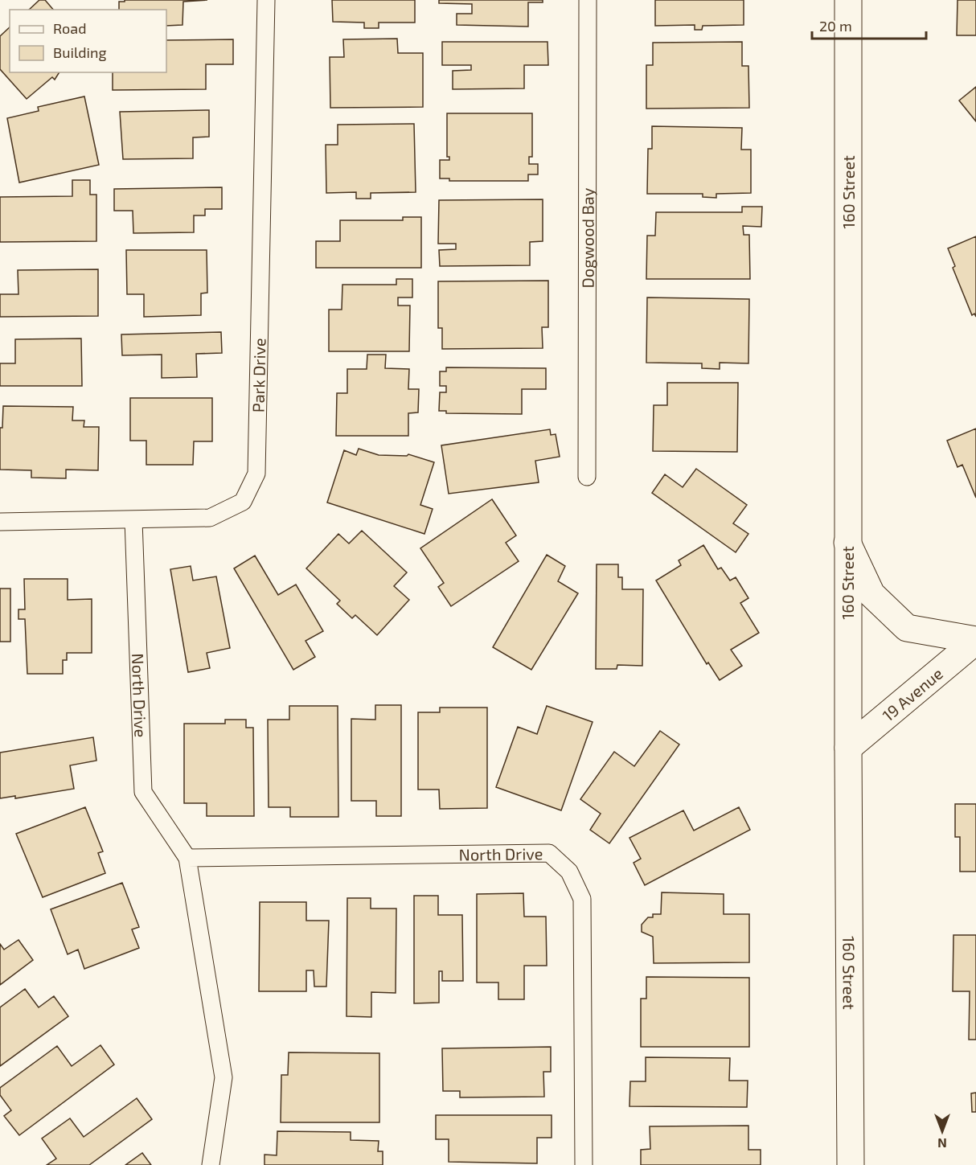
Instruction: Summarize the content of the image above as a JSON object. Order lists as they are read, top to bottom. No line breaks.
{"streets":{"street":["160 Street","19 Avenue"],"lane":["Dogwood Bay","Park Drive","North Drive"]},"crossings":[["160 Street","19 Avenue"],["Park Drive","North Drive"]],"legend":["Road","Building"],"scale_bar":"20 m","north":"bottom"}
